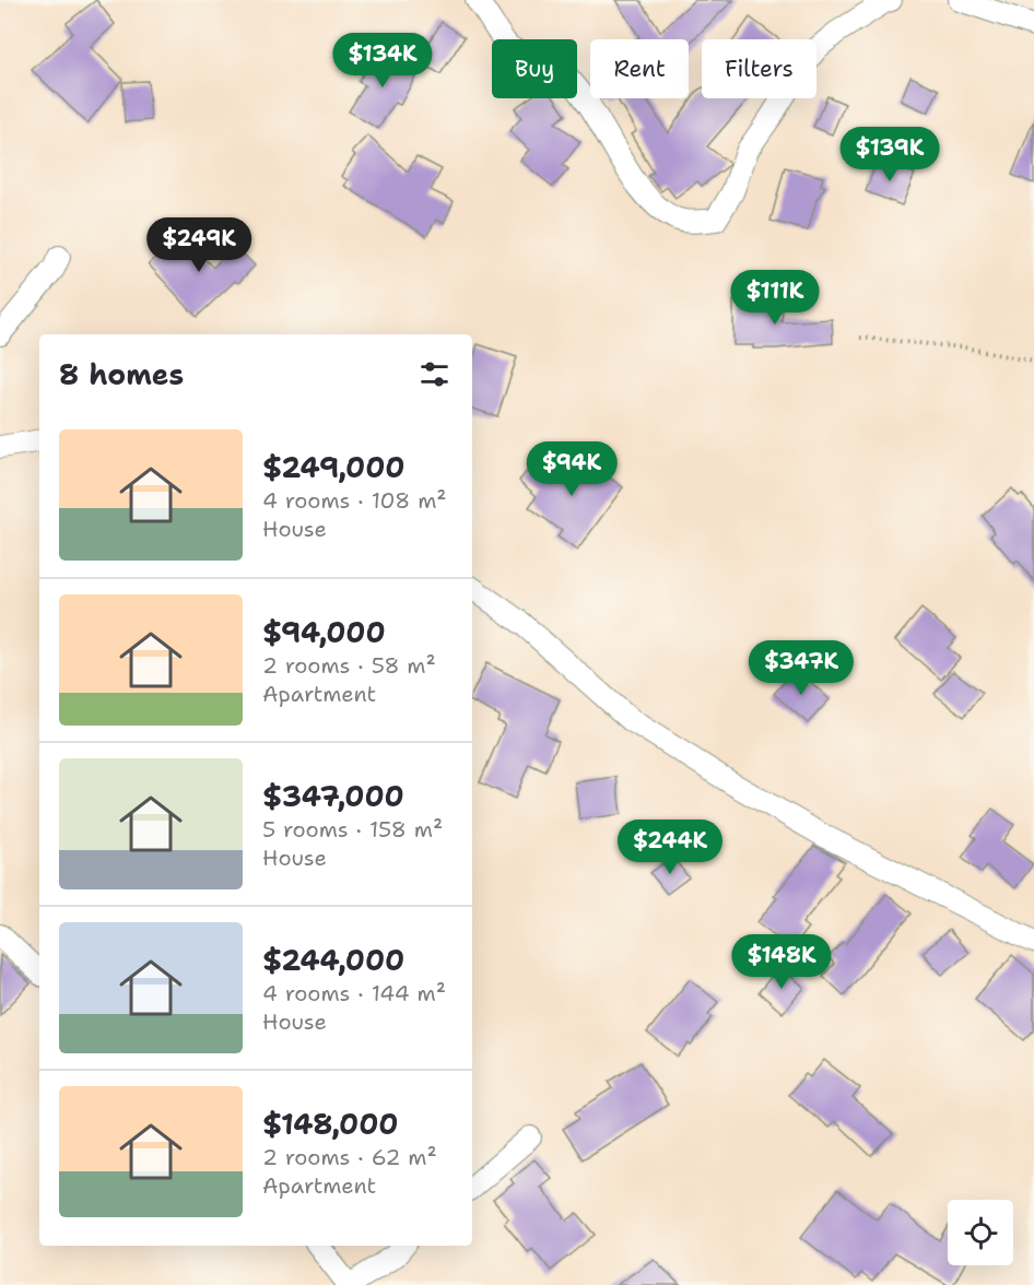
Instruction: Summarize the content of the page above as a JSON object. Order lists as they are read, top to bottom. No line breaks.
{"page":{"price":["$134K","$139K","$249K","$111K","$94K","$347K","$244K","$148K"],"chip":["Buy","Rent","Filters"],"heading":"8 homes","list":[{"name":"$249,000","note":"4 rooms · 108 m² · House"},{"name":"$94,000","note":"2 rooms · 58 m² · Apartment"},{"name":"$347,000","note":"5 rooms · 158 m² · House"},{"name":"$244,000","note":"4 rooms · 144 m² · House"},{"name":"$148,000","note":"2 rooms · 62 m² · Apartment"}]}}
